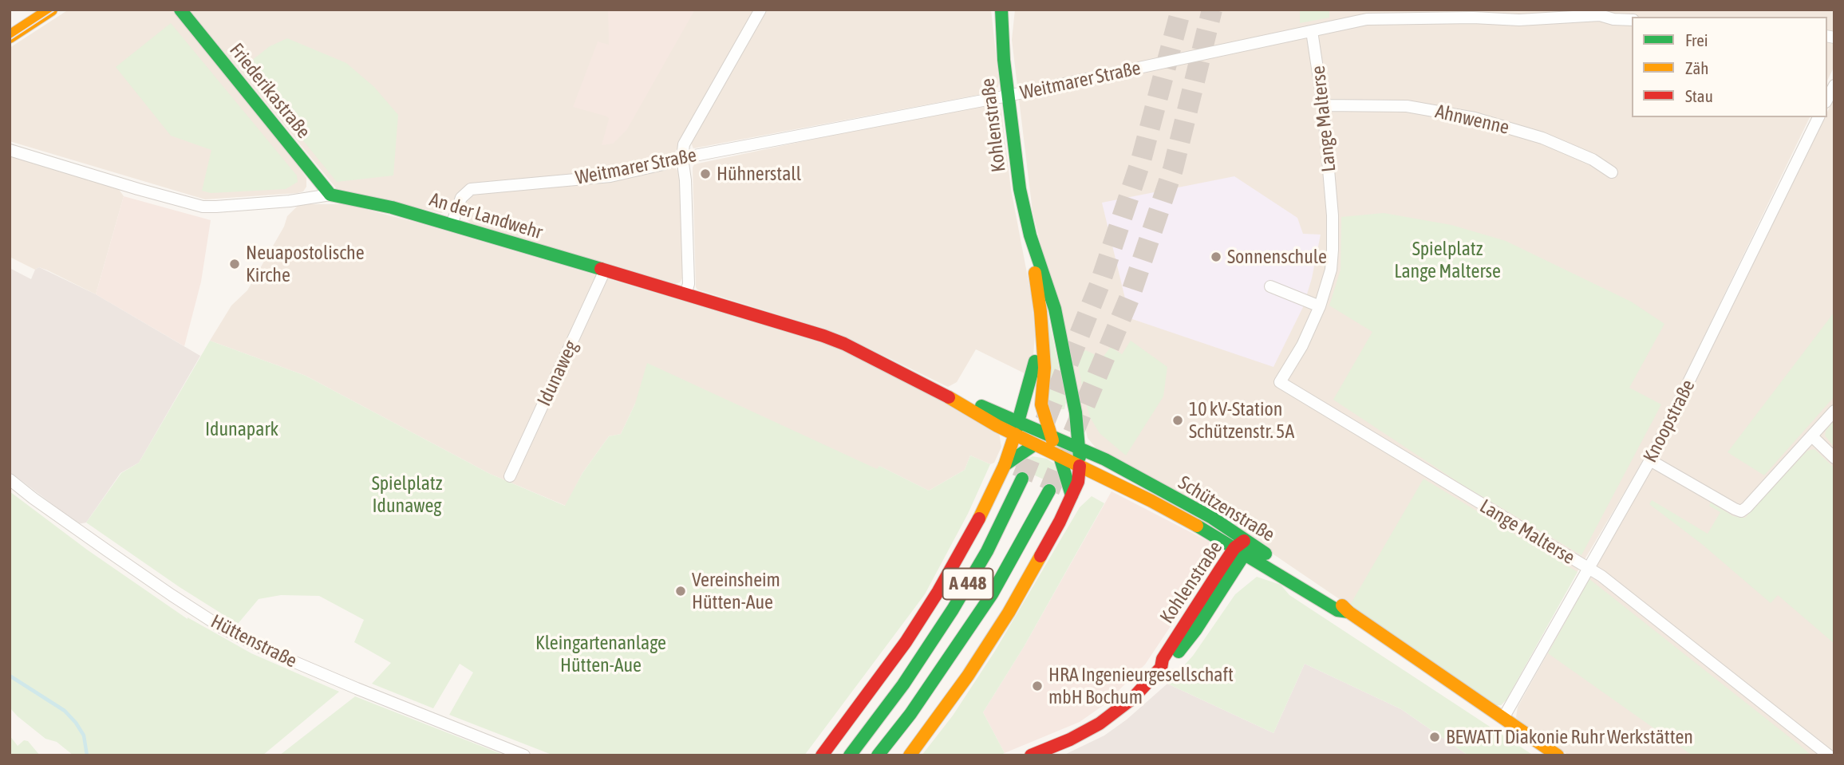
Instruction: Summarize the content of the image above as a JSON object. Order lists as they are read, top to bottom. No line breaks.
{"streets":{"main road":["Friederikastraße","Kohlenstraße","An der Landwehr","Schützenstraße","A 448"],"street":["Weitmarer Straße","Lange Malterse","Ahnwenne","Idunaweg","Knoopstraße","Hüttenstraße"]},"crossings":[["Weitmarer Straße","Lange Malterse"],["Weitmarer Straße","Kohlenstraße"],["Weitmarer Straße","An der Landwehr"],["Friederikastraße","An der Landwehr"],["Lange Malterse","Ahnwenne"],["Lange Malterse","Knoopstraße"],["Kohlenstraße","An der Landwehr"],["Kohlenstraße","Schützenstraße"],["An der Landwehr","Idunaweg"],["An der Landwehr","Schützenstraße"],["Knoopstraße","Schützenstraße"]],"parks":["Spielplatz Lange Malterse","Idunapark","Spielplatz Idunaweg","Kleingartenanlage Hütten-Aue"],"places":["Hühnerstall","Sonnenschule","Neuapostolische Kirche","10 kV-Station Schützenstr. 5A","Vereinsheim Hütten-Aue","HRA Ingenieurgesellschaft mbH Bochum","BEWATT Diakonie Ruhr Werkstätten"],"legend":["Frei","Zäh","Stau"]}
